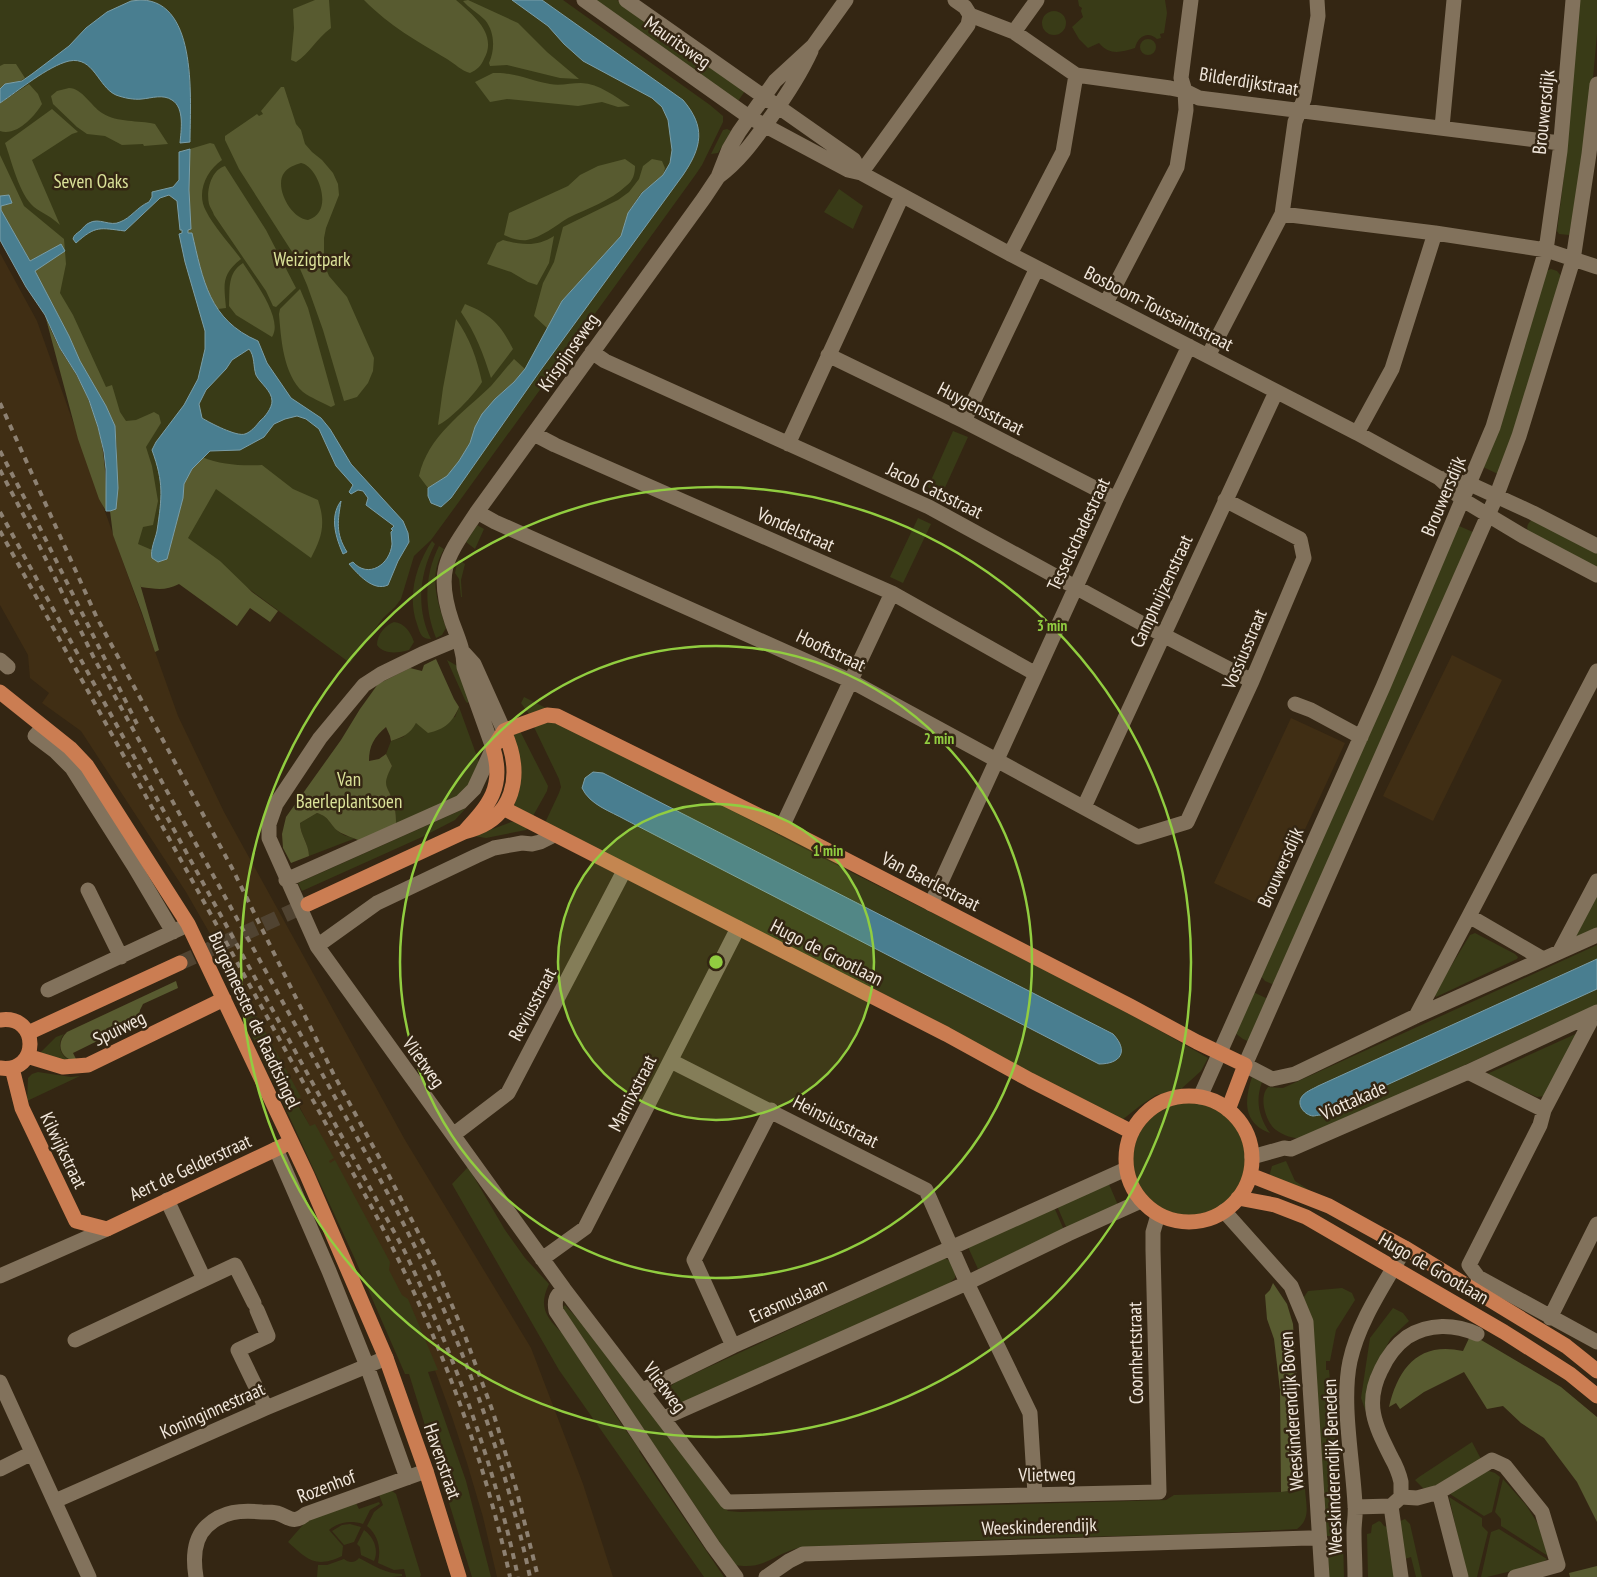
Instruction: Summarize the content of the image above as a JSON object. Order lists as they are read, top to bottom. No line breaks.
{"streets":{"main road":["Van Baerlestraat","Hugo de Grootlaan","Burgemeester de Raadtsingel","Spuiweg","Kilwijkstraat","Aert de Gelderstraat","Havenstraat"],"street":["Mauritsweg","Bilderdijkstraat","Brouwersdijk","Bosboom-Toussaintstraat","Krispijnseweg","Huygensstraat","Jacob Catsstraat","Vondelstraat","Tesselschadestraat","Camphuijzenstraat","Vossiusstraat","Hooftstraat","Reviusstraat","Vlietweg","Marnixstraat","Viottakade","Heinsiusstraat","Erasmuslaan","Coornhertstraat","Koninginnestraat","Weeskinderendijk Boven","Weeskinderendijk Beneden","Rozenhof","Weeskinderendijk"]},"crossings":[["Mauritsweg","Bosboom-Toussaintstraat"],["Mauritsweg","Krispijnseweg"],["Bilderdijkstraat","Brouwersdijk"],["Brouwersdijk","Bosboom-Toussaintstraat"],["Brouwersdijk","Van Baerlestraat"],["Brouwersdijk","Hugo de Grootlaan"],["Brouwersdijk","Viottakade"],["Brouwersdijk","Erasmuslaan"],["Brouwersdijk","Coornhertstraat"],["Brouwersdijk","Weeskinderendijk Boven"],["Bosboom-Toussaintstraat","Krispijnseweg"],["Bosboom-Toussaintstraat","Tesselschadestraat"],["Bosboom-Toussaintstraat","Camphuijzenstraat"],["Krispijnseweg","Jacob Catsstraat"],["Krispijnseweg","Vondelstraat"],["Krispijnseweg","Hooftstraat"],["Huygensstraat","Tesselschadestraat"],["Jacob Catsstraat","Tesselschadestraat"],["Jacob Catsstraat","Camphuijzenstraat"],["Jacob Catsstraat","Vossiusstraat"],["Vondelstraat","Tesselschadestraat"],["Tesselschadestraat","Hooftstraat"],["Tesselschadestraat","Van Baerlestraat"],["Camphuijzenstraat","Vossiusstraat"],["Camphuijzenstraat","Hooftstraat"],["Vossiusstraat","Hooftstraat"],["Hugo de Grootlaan","Reviusstraat"],["Hugo de Grootlaan","Marnixstraat"],["Hugo de Grootlaan","Viottakade"],["Hugo de Grootlaan","Erasmuslaan"],["Hugo de Grootlaan","Coornhertstraat"],["Hugo de Grootlaan","Weeskinderendijk Boven"],["Hugo de Grootlaan","Weeskinderendijk Beneden"],["Reviusstraat","Vlietweg"],["Burgemeester de Raadtsingel","Spuiweg"],["Burgemeester de Raadtsingel","Aert de Gelderstraat"],["Burgemeester de Raadtsingel","Koninginnestraat"],["Burgemeester de Raadtsingel","Havenstraat"],["Vlietweg","Marnixstraat"],["Vlietweg","Erasmuslaan"],["Vlietweg","Coornhertstraat"],["Marnixstraat","Heinsiusstraat"],["Viottakade","Erasmuslaan"],["Viottakade","Coornhertstraat"],["Viottakade","Weeskinderendijk Boven"],["Heinsiusstraat","Erasmuslaan"],["Erasmuslaan","Coornhertstraat"],["Erasmuslaan","Weeskinderendijk Boven"],["Coornhertstraat","Weeskinderendijk Boven"],["Koninginnestraat","Havenstraat"],["Weeskinderendijk Boven","Weeskinderendijk"],["Havenstraat","Rozenhof"]],"parks":["Seven Oaks","Weizigtpark","Van Baerleplantsoen"],"rings":["3 min","2 min","1 min"]}
